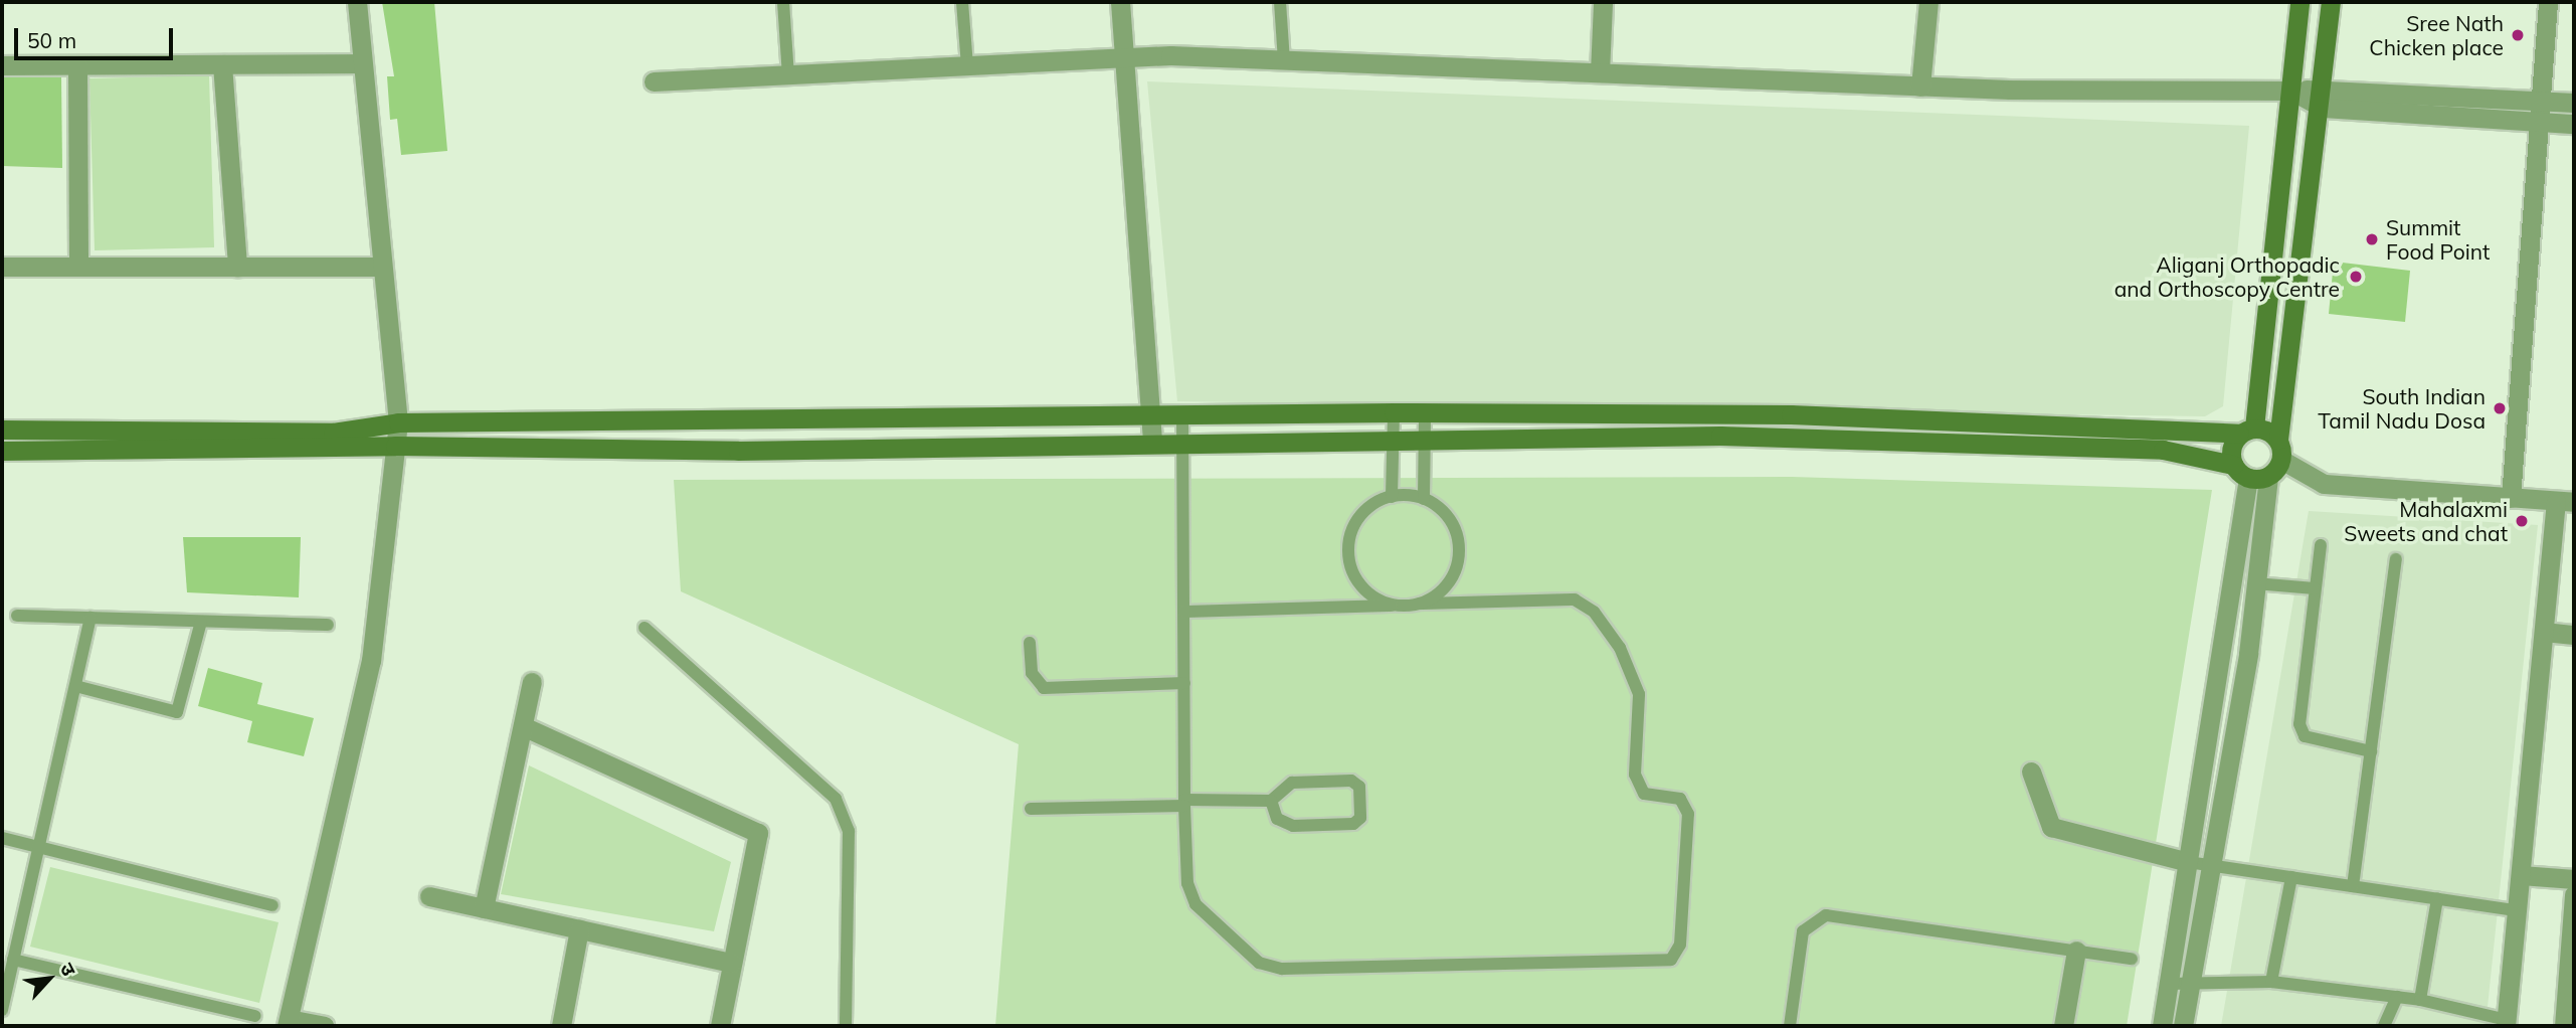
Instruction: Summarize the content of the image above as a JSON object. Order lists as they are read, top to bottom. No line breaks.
{"places":["Sree Nath Chicken place","Summit Food Point","Aliganj Orthopadic and Orthoscopy Centre","South Indian Tamil Nadu Dosa","Mahalaxmi Sweets and chat"],"scale_bar":"50 m","north":"top right"}
